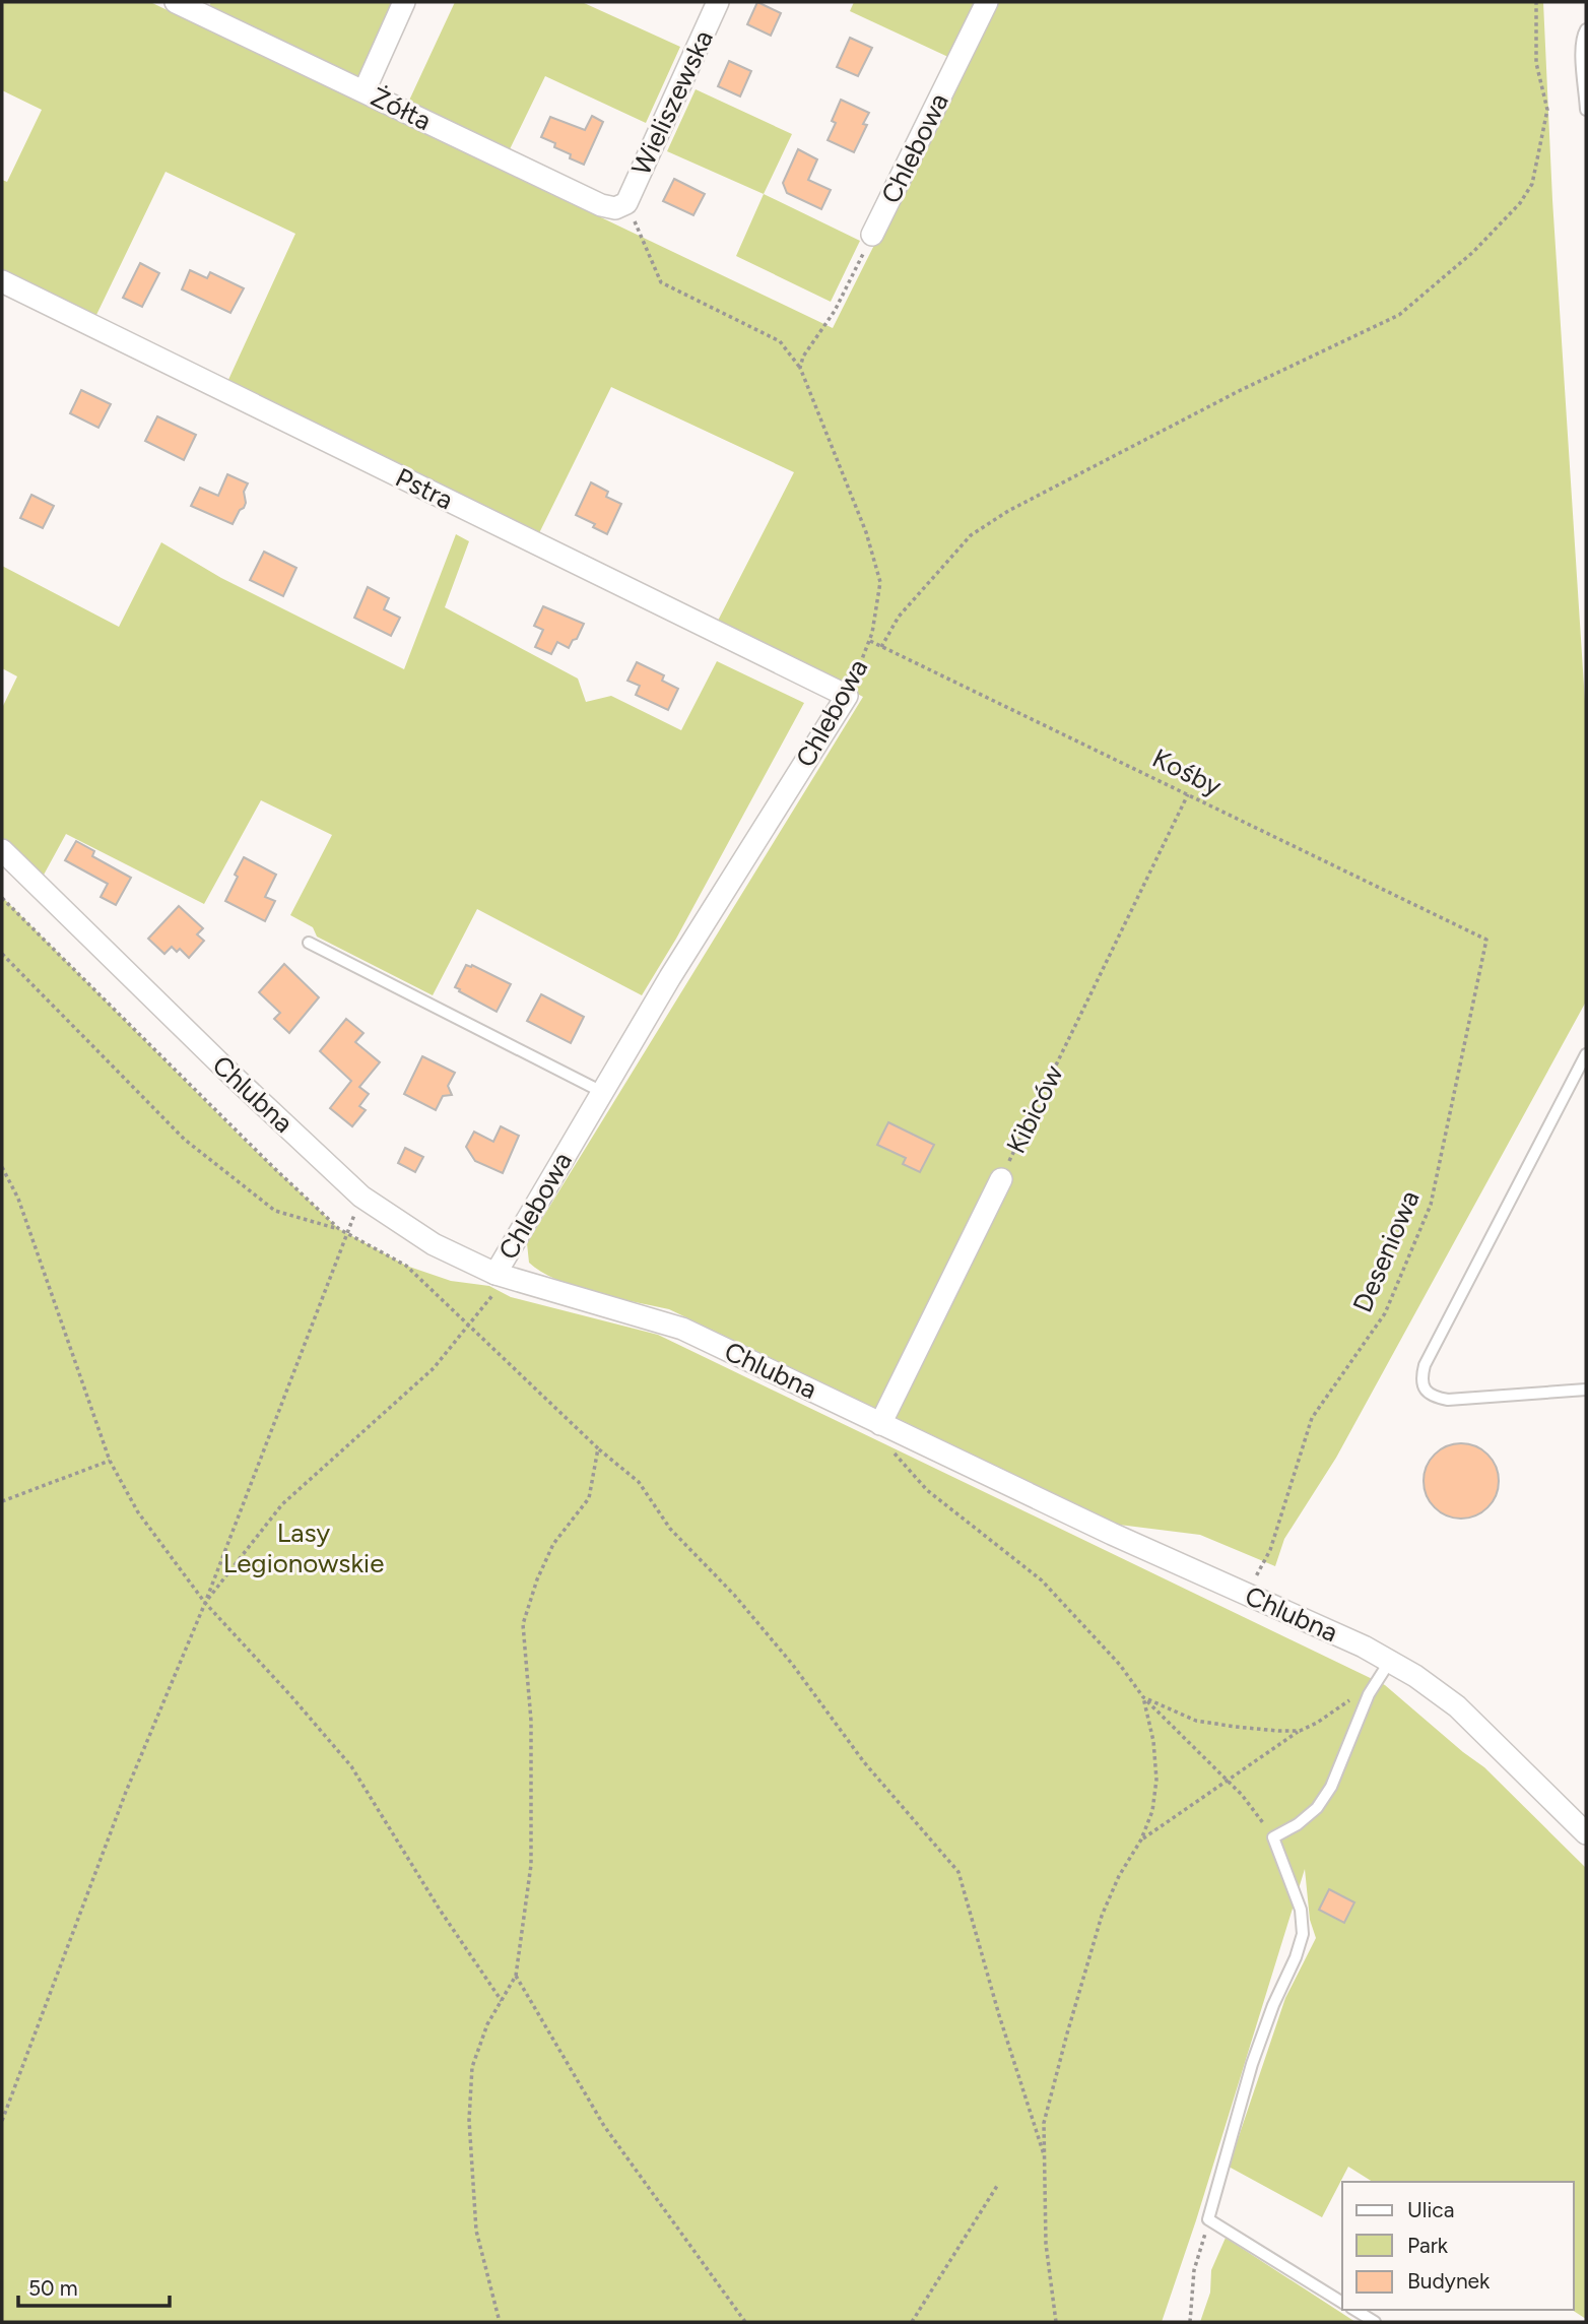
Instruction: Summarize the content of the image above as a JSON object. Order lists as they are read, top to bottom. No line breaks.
{"streets":{"street":["Wieliszewska","Żółta","Chlebowa","Pstra","Chlubna","Kibiców"],"path":["Kośby","Deseniowa"]},"crossings":[["Wieliszewska","Żółta"],["Chlebowa","Pstra"],["Chlebowa","Kośby"],["Chlebowa","Chlubna"],["Kośby","Kibiców"],["Kośby","Deseniowa"],["Chlubna","Kibiców"],["Chlubna","Deseniowa"]],"parks":["Lasy Legionowskie"],"legend":["Ulica","Park","Budynek"],"scale_bar":"50 m"}
